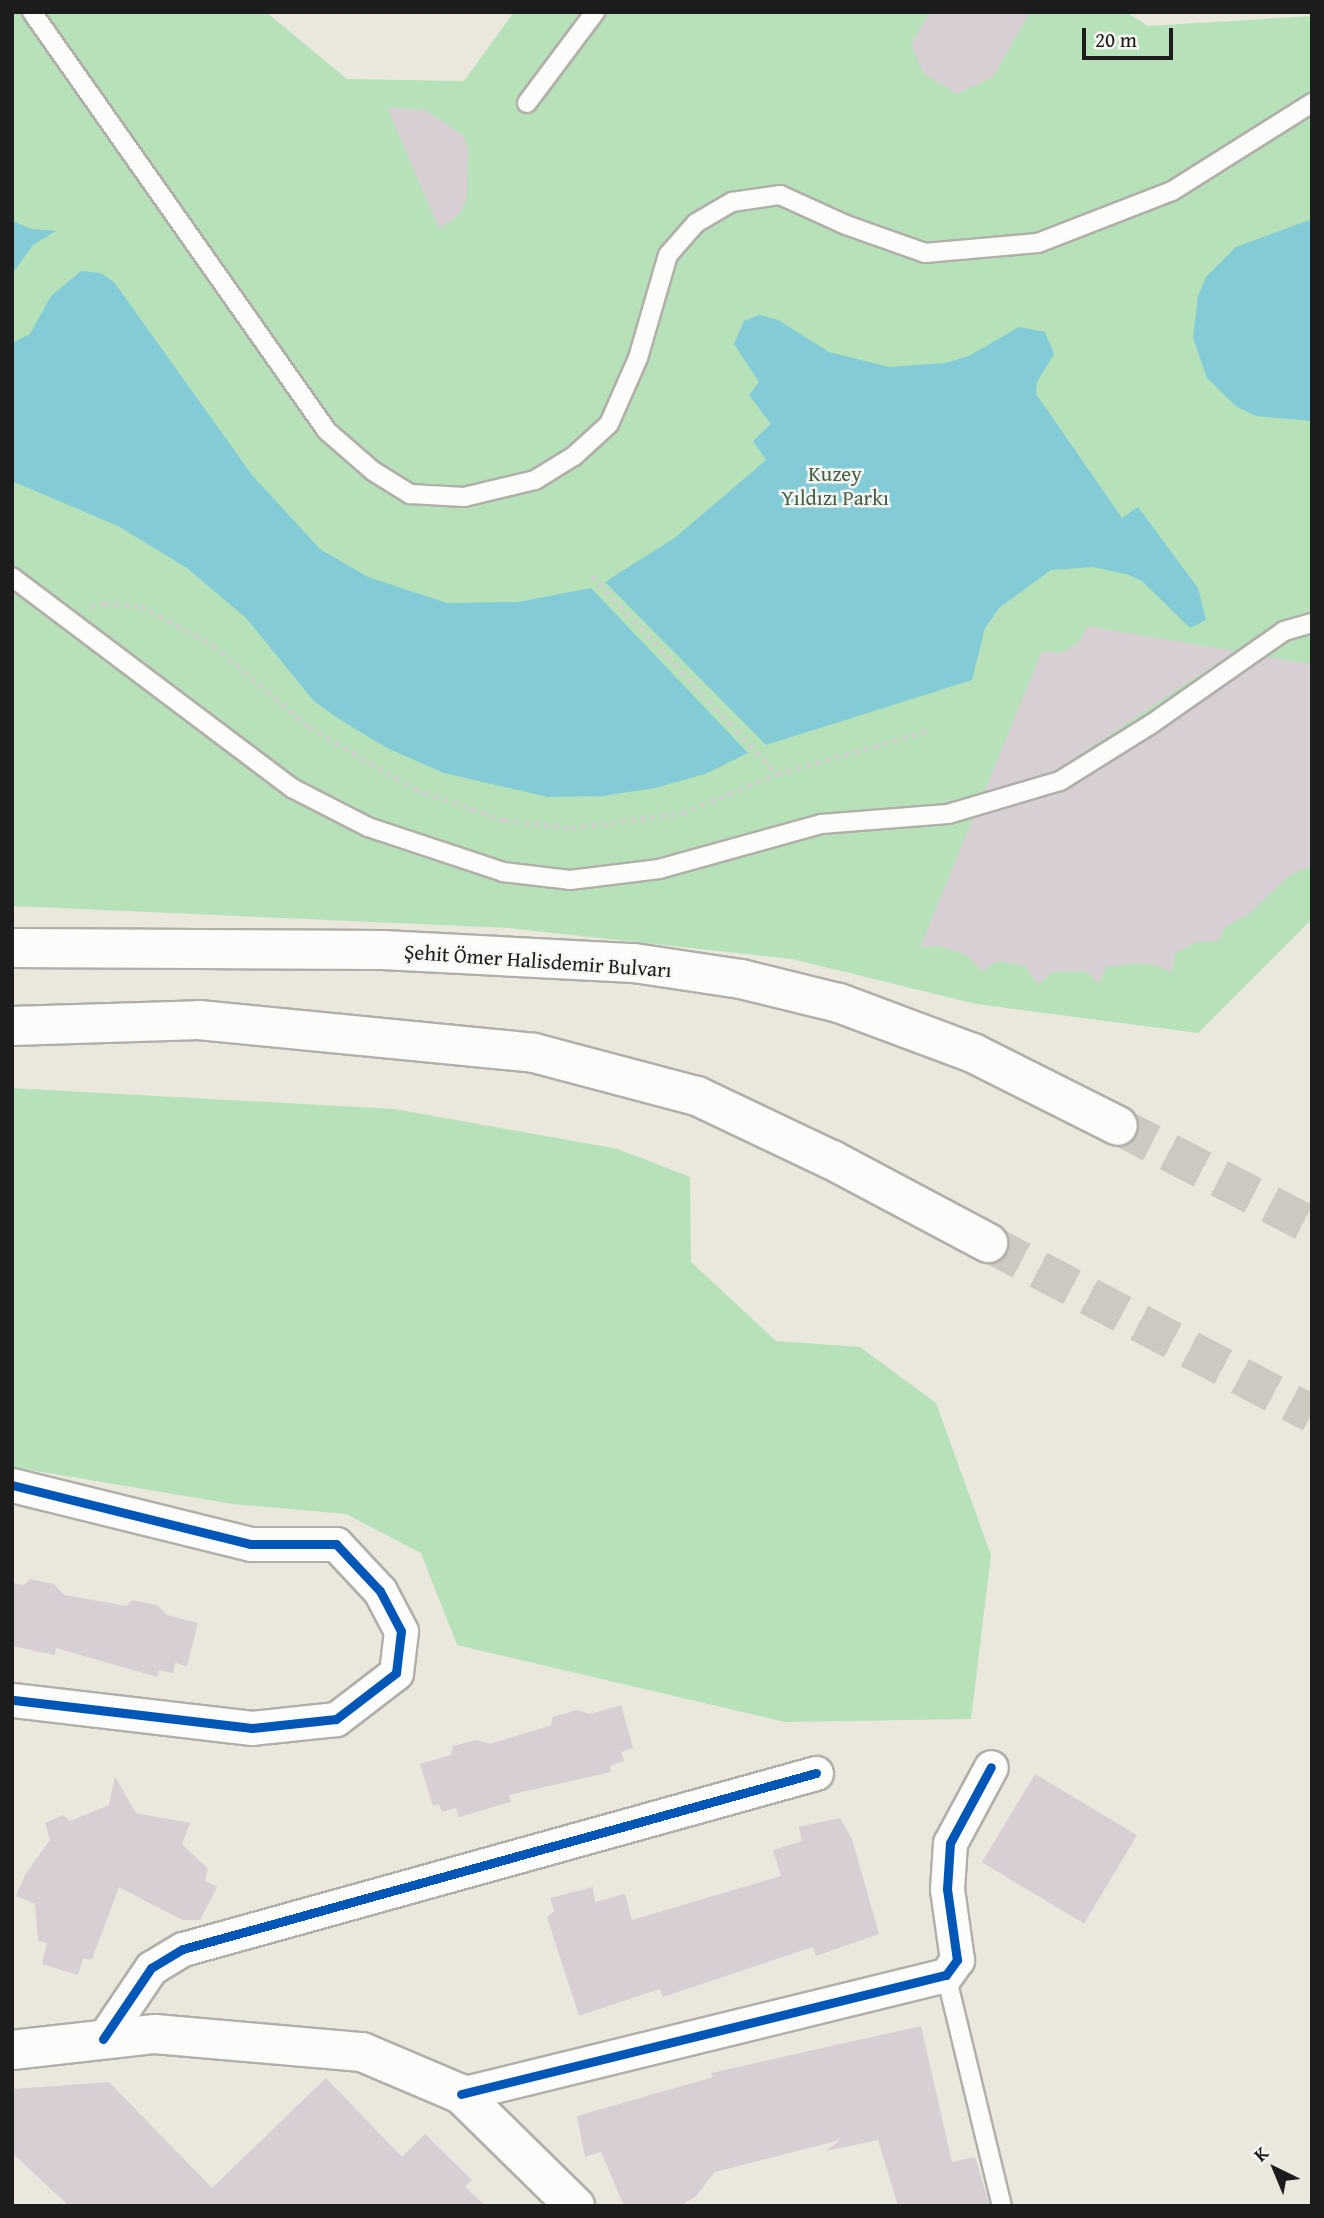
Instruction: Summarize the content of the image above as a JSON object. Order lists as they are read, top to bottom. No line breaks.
{"streets":{"main road":["Şehit Ömer Halisdemir Bulvarı"]},"parks":["Kuzey Yıldızı Parkı"],"scale_bar":"20 m","north":"top left"}
